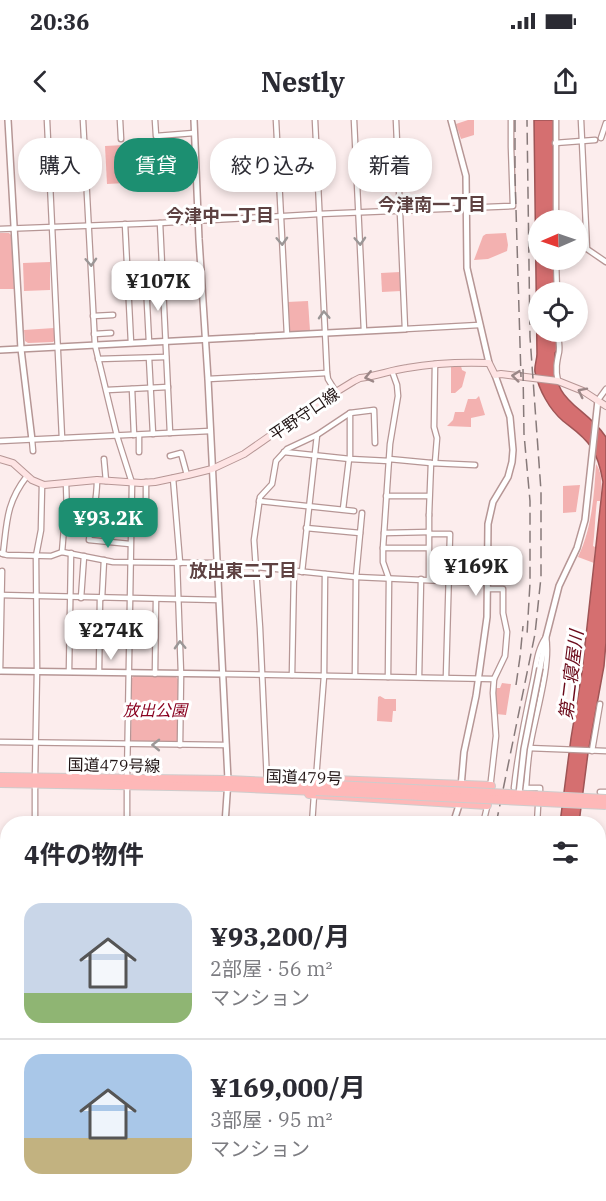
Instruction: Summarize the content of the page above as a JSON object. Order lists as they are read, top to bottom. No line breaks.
{"streets":{"highway":["国道479号線","国道479号"],"main road":["平野守口線"]},"crossings":[["国道479号線","国道479号"]],"districts":["今津南一丁目","今津中一丁目","放出東二丁目"],"water":["第二寝屋川"],"parks":["放出公園"],"north":"left","page":{"status":"20:36","header":"Nestly","chip":["購入","賃貸","絞り込み","新着"],"price":["¥107K","¥93.2K","¥169K","¥274K"],"heading":"4件の物件","list":[{"name":"¥93,200/月","note":"2部屋 · 56 m² · マンション"},{"name":"¥169,000/月","note":"3部屋 · 95 m² · マンション"}]}}
